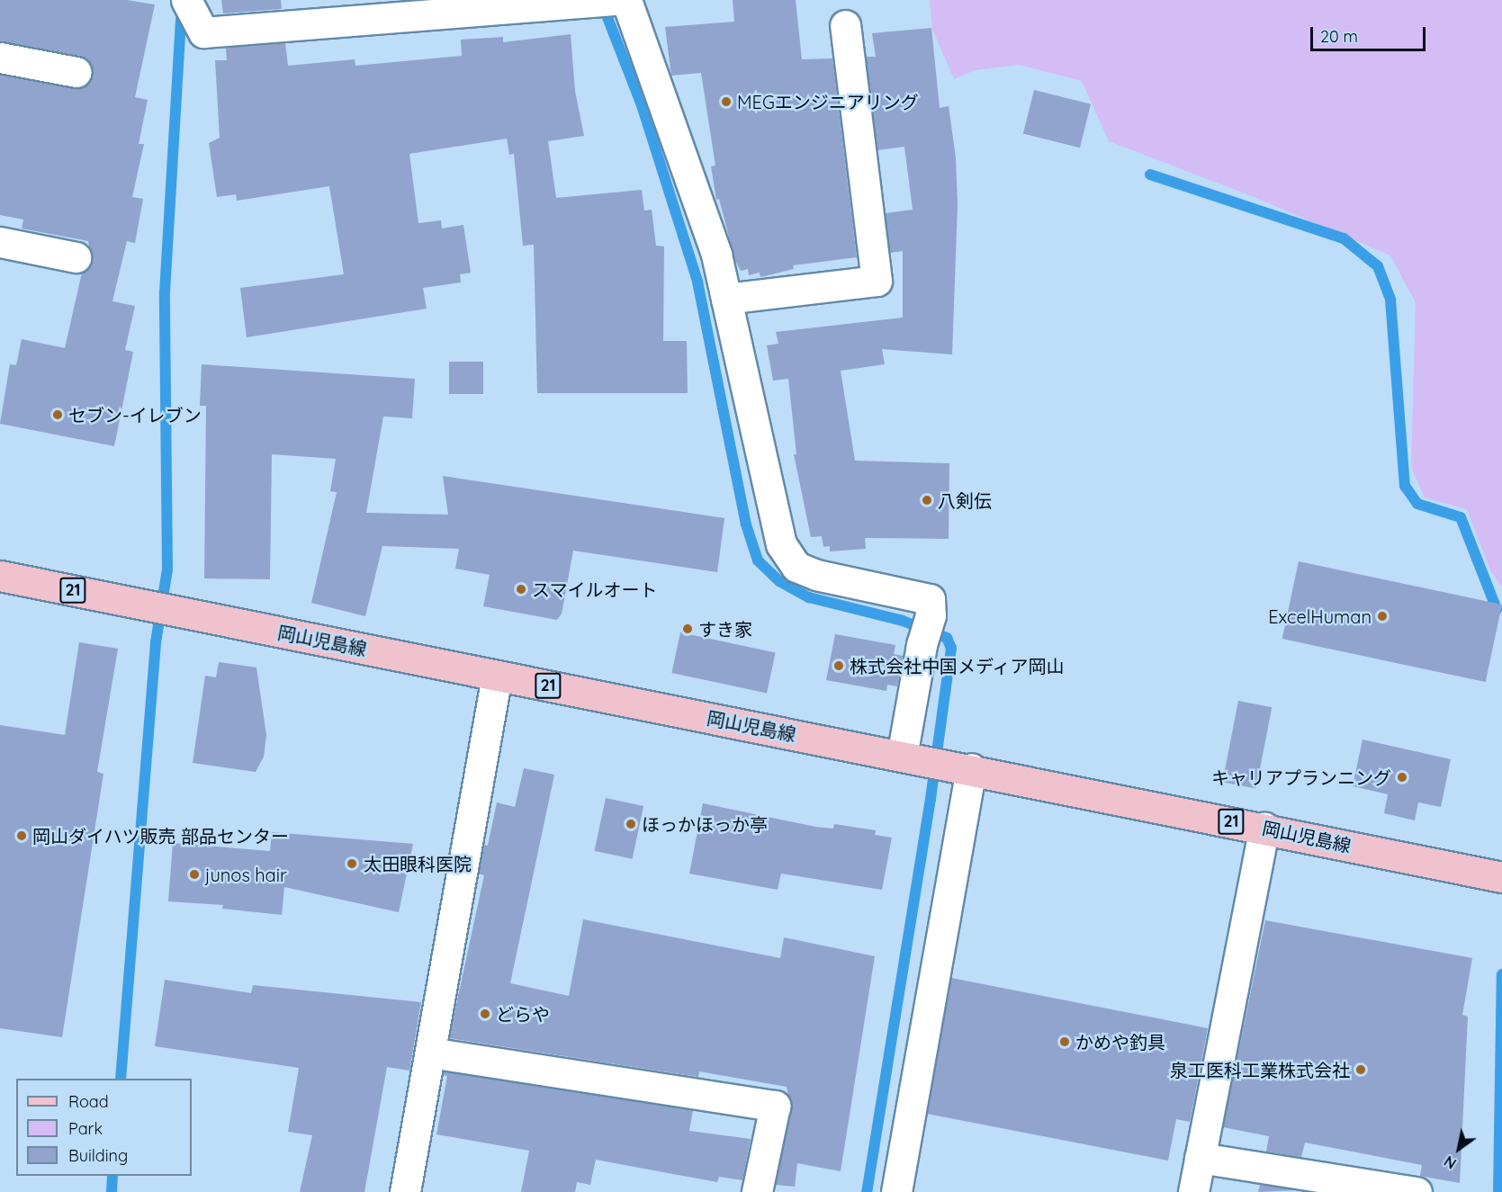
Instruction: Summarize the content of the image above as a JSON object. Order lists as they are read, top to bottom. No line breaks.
{"streets":{"main road":["21","岡山児島線"]},"places":["MEGエンジニアリング","セブン-イレブン","八剣伝","スマイルオート","ExcelHuman","すき家","株式会社中国メディア岡山","キャリアプランニング","ほっかほっか亭","岡山ダイハツ販売 部品センター","太田眼科医院","junos hair","どらや","かめや釣具","泉工医科工業株式会社"],"legend":["Road","Park","Building"],"scale_bar":"20 m","north":"bottom left"}
